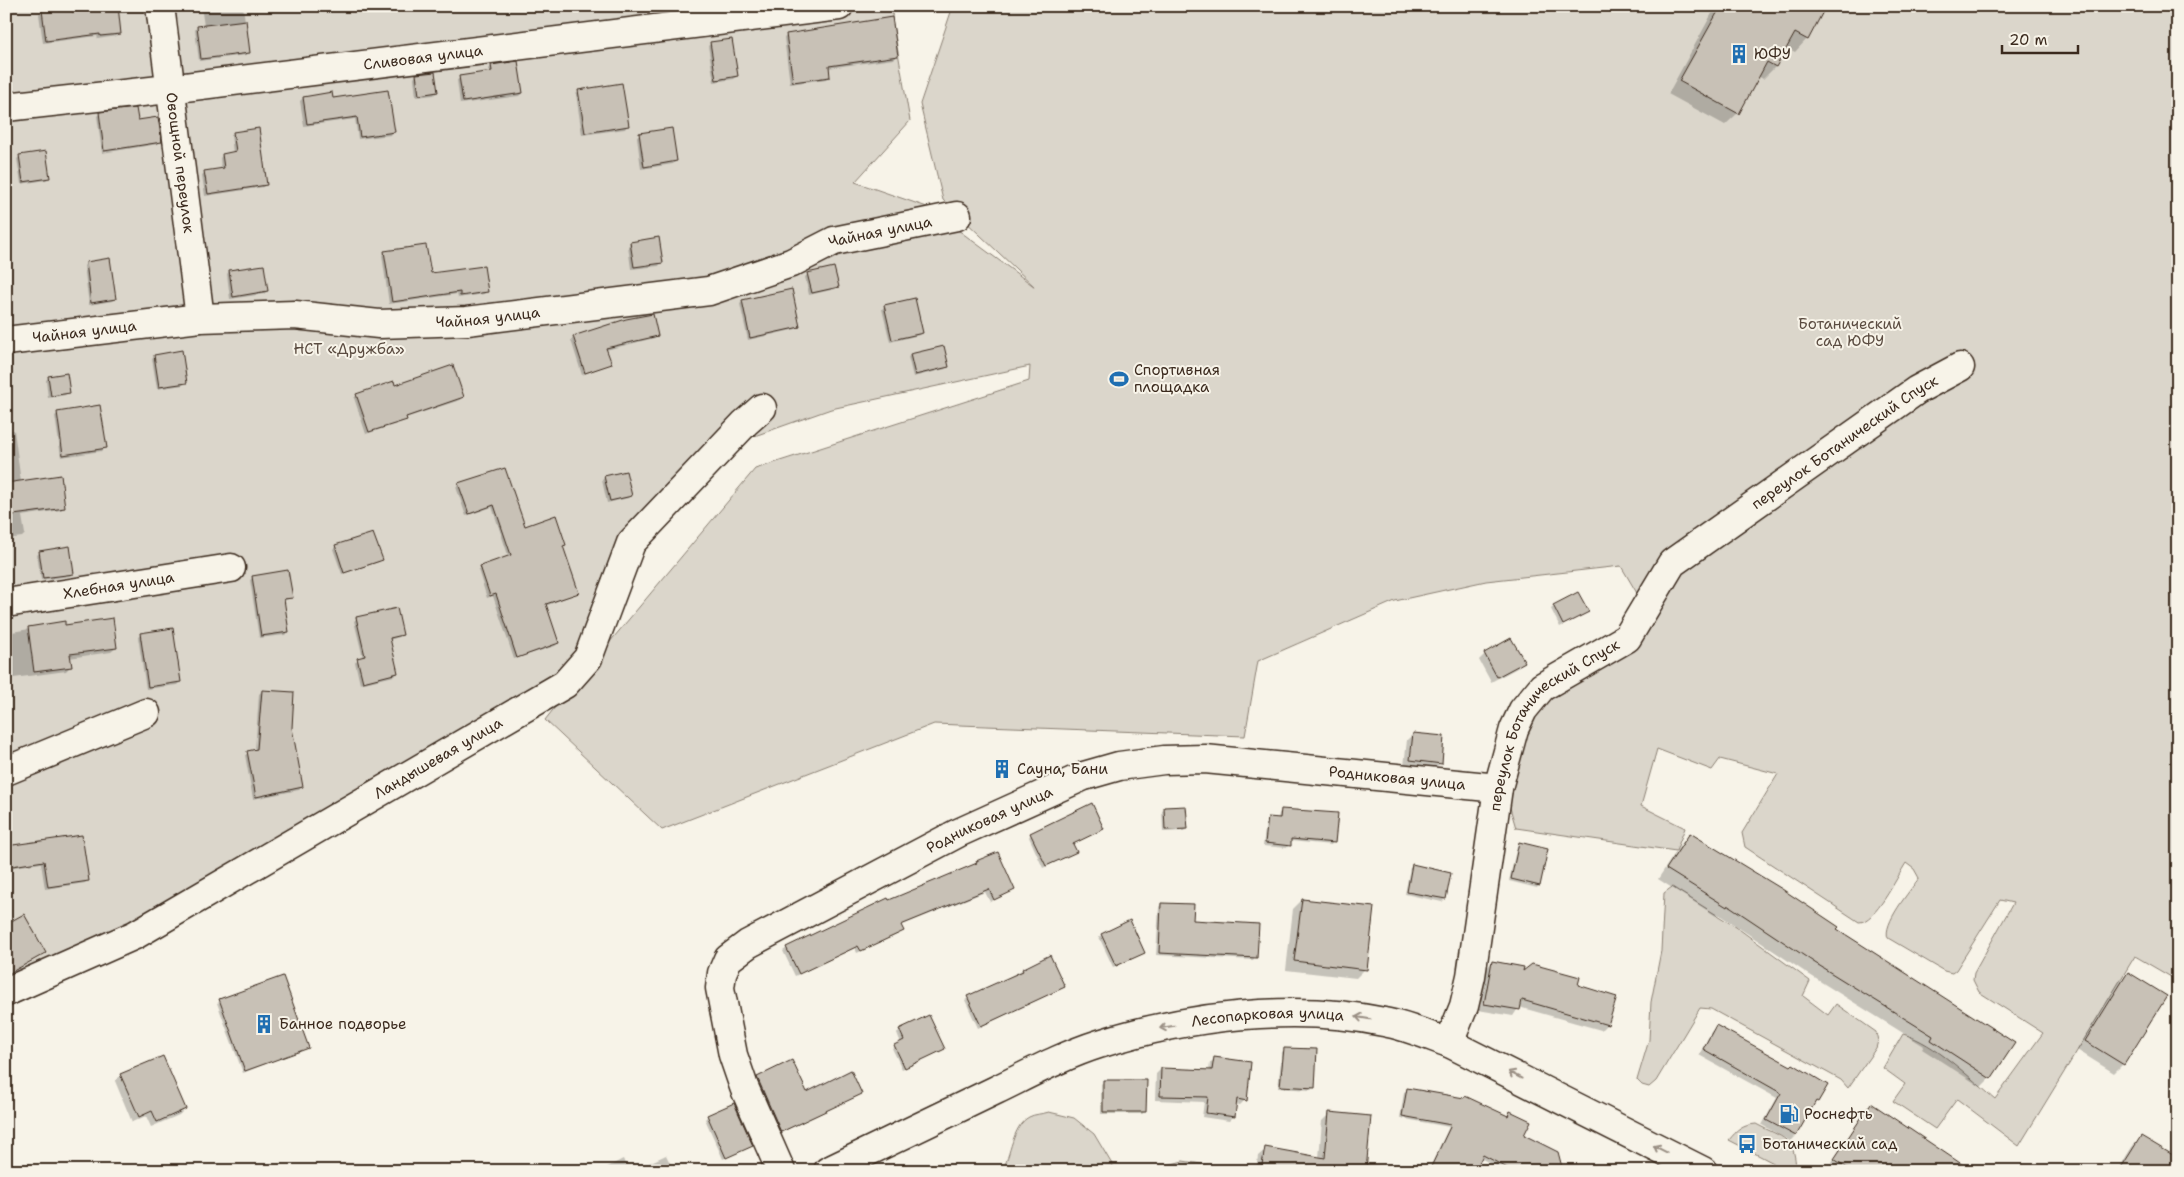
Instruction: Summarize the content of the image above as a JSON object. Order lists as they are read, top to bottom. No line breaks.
{"streets":{"street":["Сливовая улица","Овощной переулок","Чайная улица","переулок Ботанический Спуск","Хлебная улица","Ландышевая улица","Родниковая улица","Лесопарковая улица"]},"crossings":[["Сливовая улица","Овощной переулок"],["Овощной переулок","Чайная улица"],["переулок Ботанический Спуск","Родниковая улица"],["переулок Ботанический Спуск","Лесопарковая улица"]],"one_way":["Лесопарковая улица"],"parks":["Ботанический сад ЮФУ","НСТ «Дружба»"],"places":{"building":["ЮФУ","Сауна, Бани","Банное подворье"],"sports":["Спортивная площадка"],"fuel station":["Роснефть"],"bus stop":["Ботанический сад"]},"scale_bar":"20 m"}
